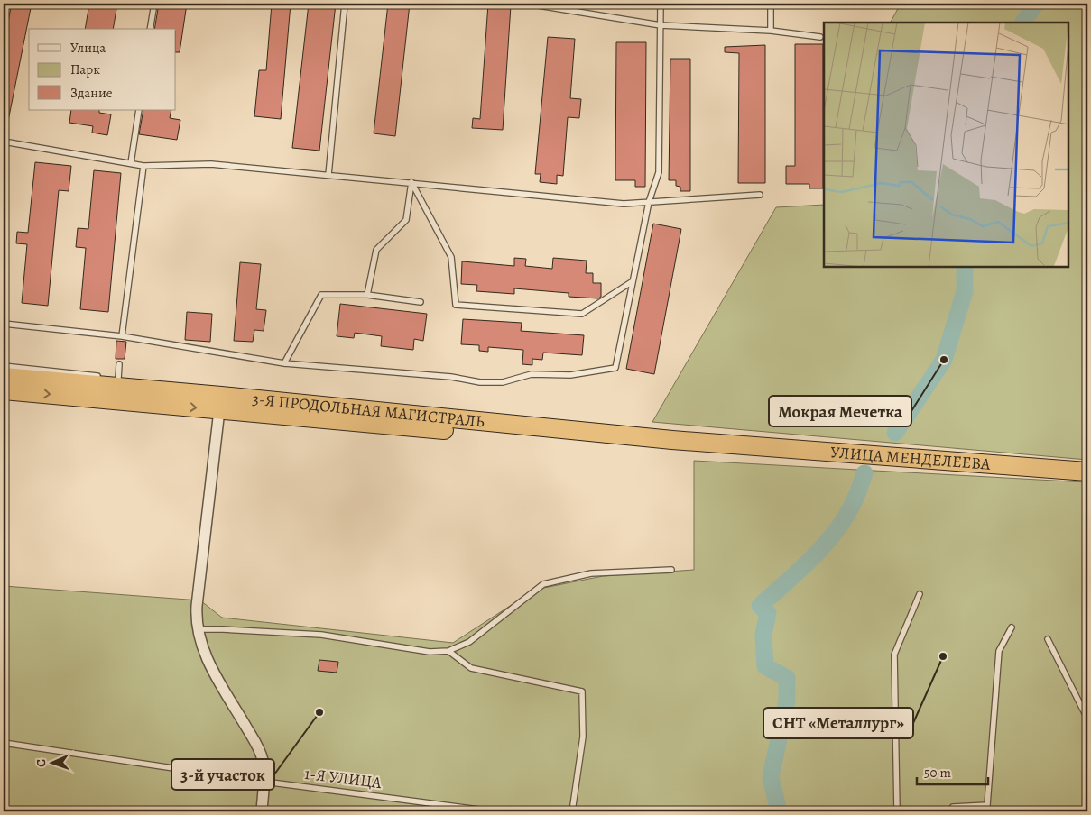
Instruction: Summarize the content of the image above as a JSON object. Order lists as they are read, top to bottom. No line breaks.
{"streets":{"highway":["3-Я ПРОДОЛЬНАЯ МАГИСТРАЛЬ","УЛИЦА МЕНДЕЛЕЕВА"],"lane":["1-Я УЛИЦА"]},"crossings":[["3-Я ПРОДОЛЬНАЯ МАГИСТРАЛЬ","УЛИЦА МЕНДЕЛЕЕВА"]],"places":["Мокрая Мечетка","СНТ «Металлург»","3-й участок"],"legend":["Улица","Парк","Здание"],"scale_bar":"50 m","north":"left"}
